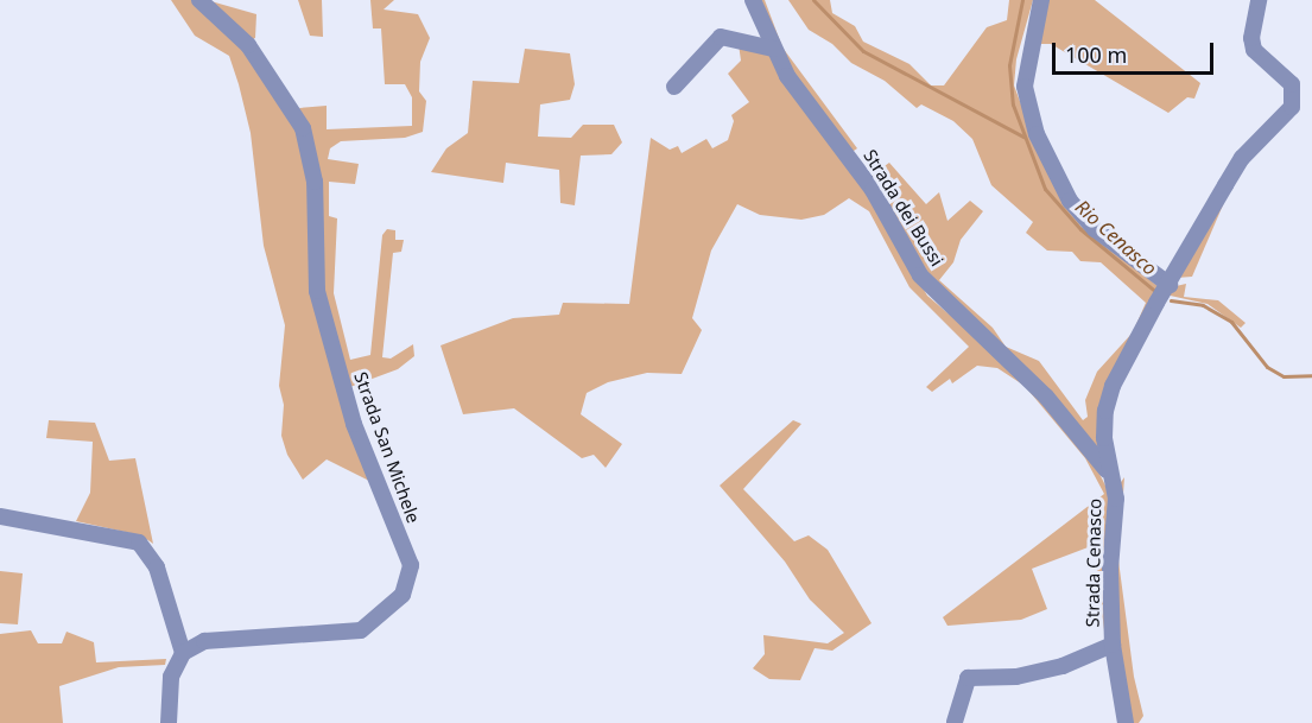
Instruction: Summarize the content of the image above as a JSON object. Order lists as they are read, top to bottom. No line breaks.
{"streets":{"street":["Strada dei Bussi","Strada San Michele","Strada Cenasco"]},"crossings":[["Strada dei Bussi","Strada Cenasco"]],"water":["Rio Cenasco"],"scale_bar":"100 m"}
